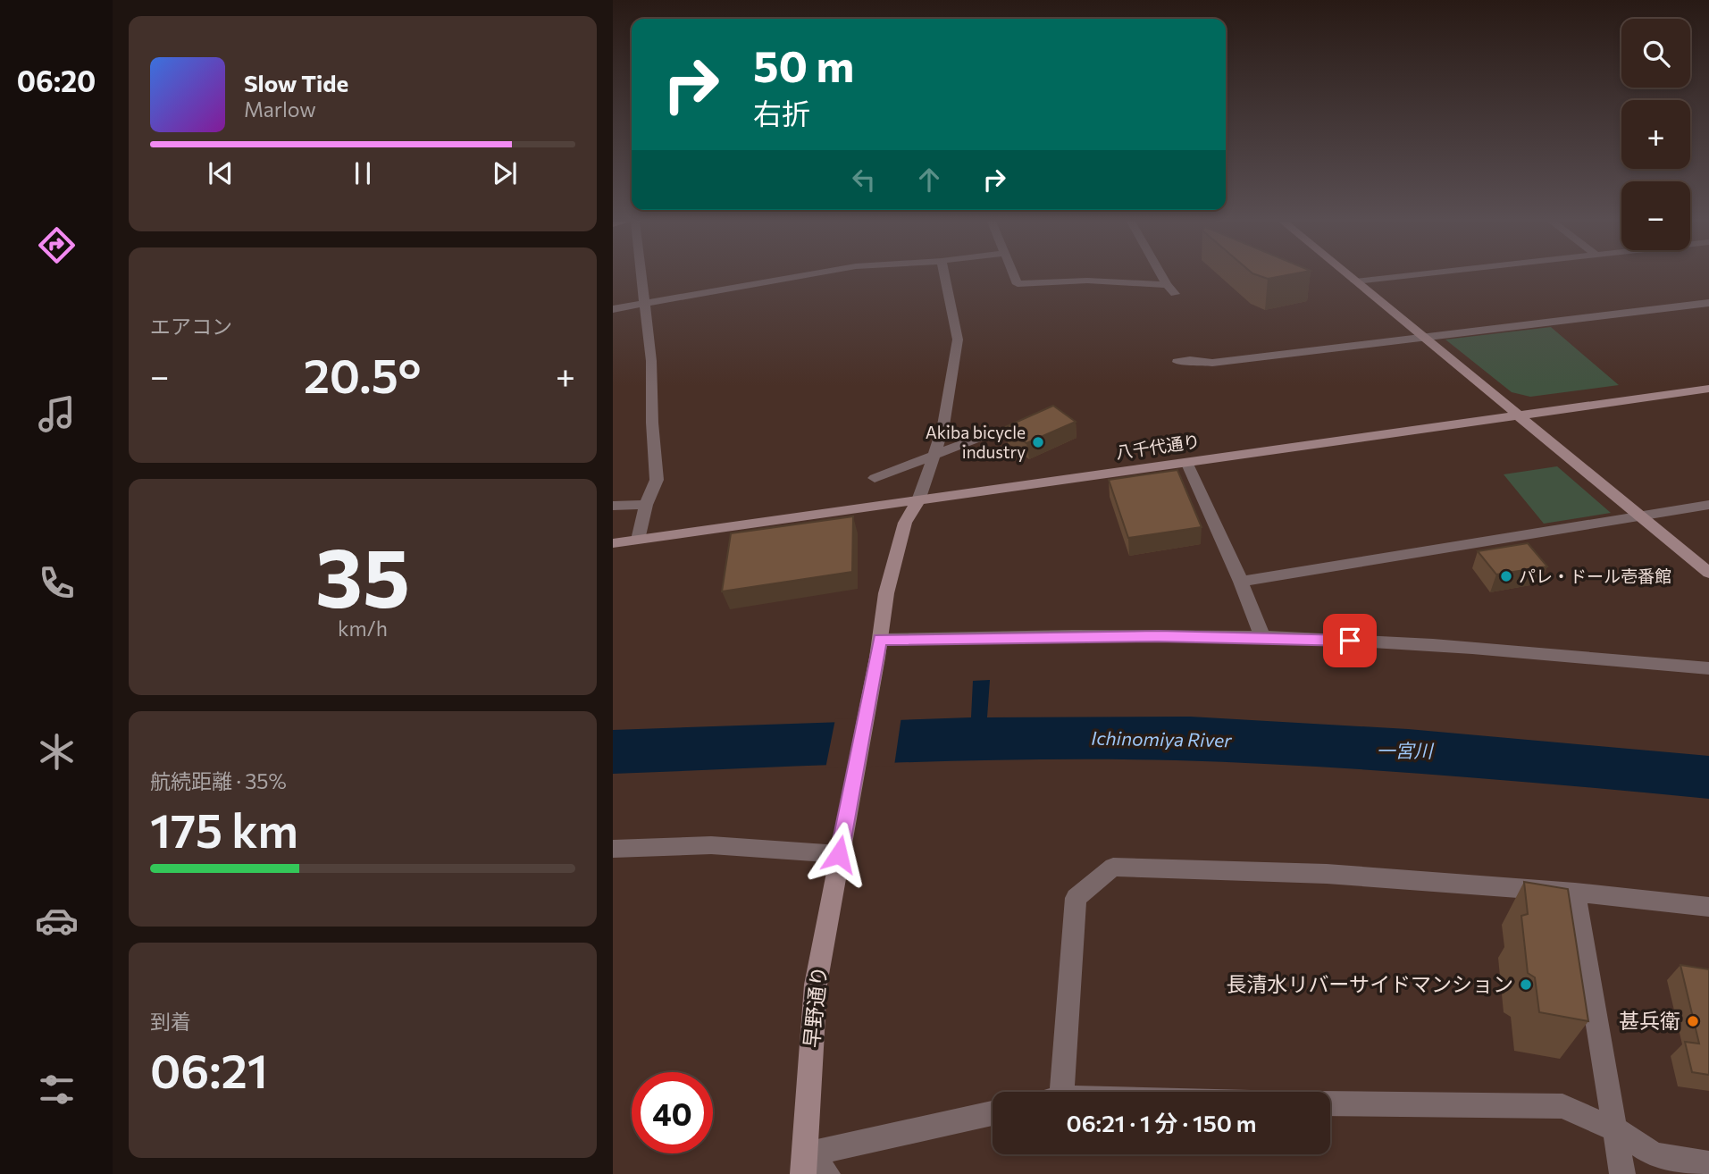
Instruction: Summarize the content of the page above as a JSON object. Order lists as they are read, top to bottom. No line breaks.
{"streets":{"street":["八千代通り","早野通り"]},"water":["Ichinomiya River","一宮川"],"places":["Akiba bicycle industry","パレ・ドール壱番館","長清水リバーサイドマンション","甚兵衛"],"page":{"tabs":"06:20","map_buttons":["+","−"],"turn":["50 m","右折"],"song":["Slow Tide","Marlow"],"tile":["エアコン",["35","km/h"],["航続距離 · 35%","175 km"],["到着","06:21"]],"heat":["−","20.5°","+"],"limit":"40","trip":"06:21 · 1 分 · 150 m"}}
